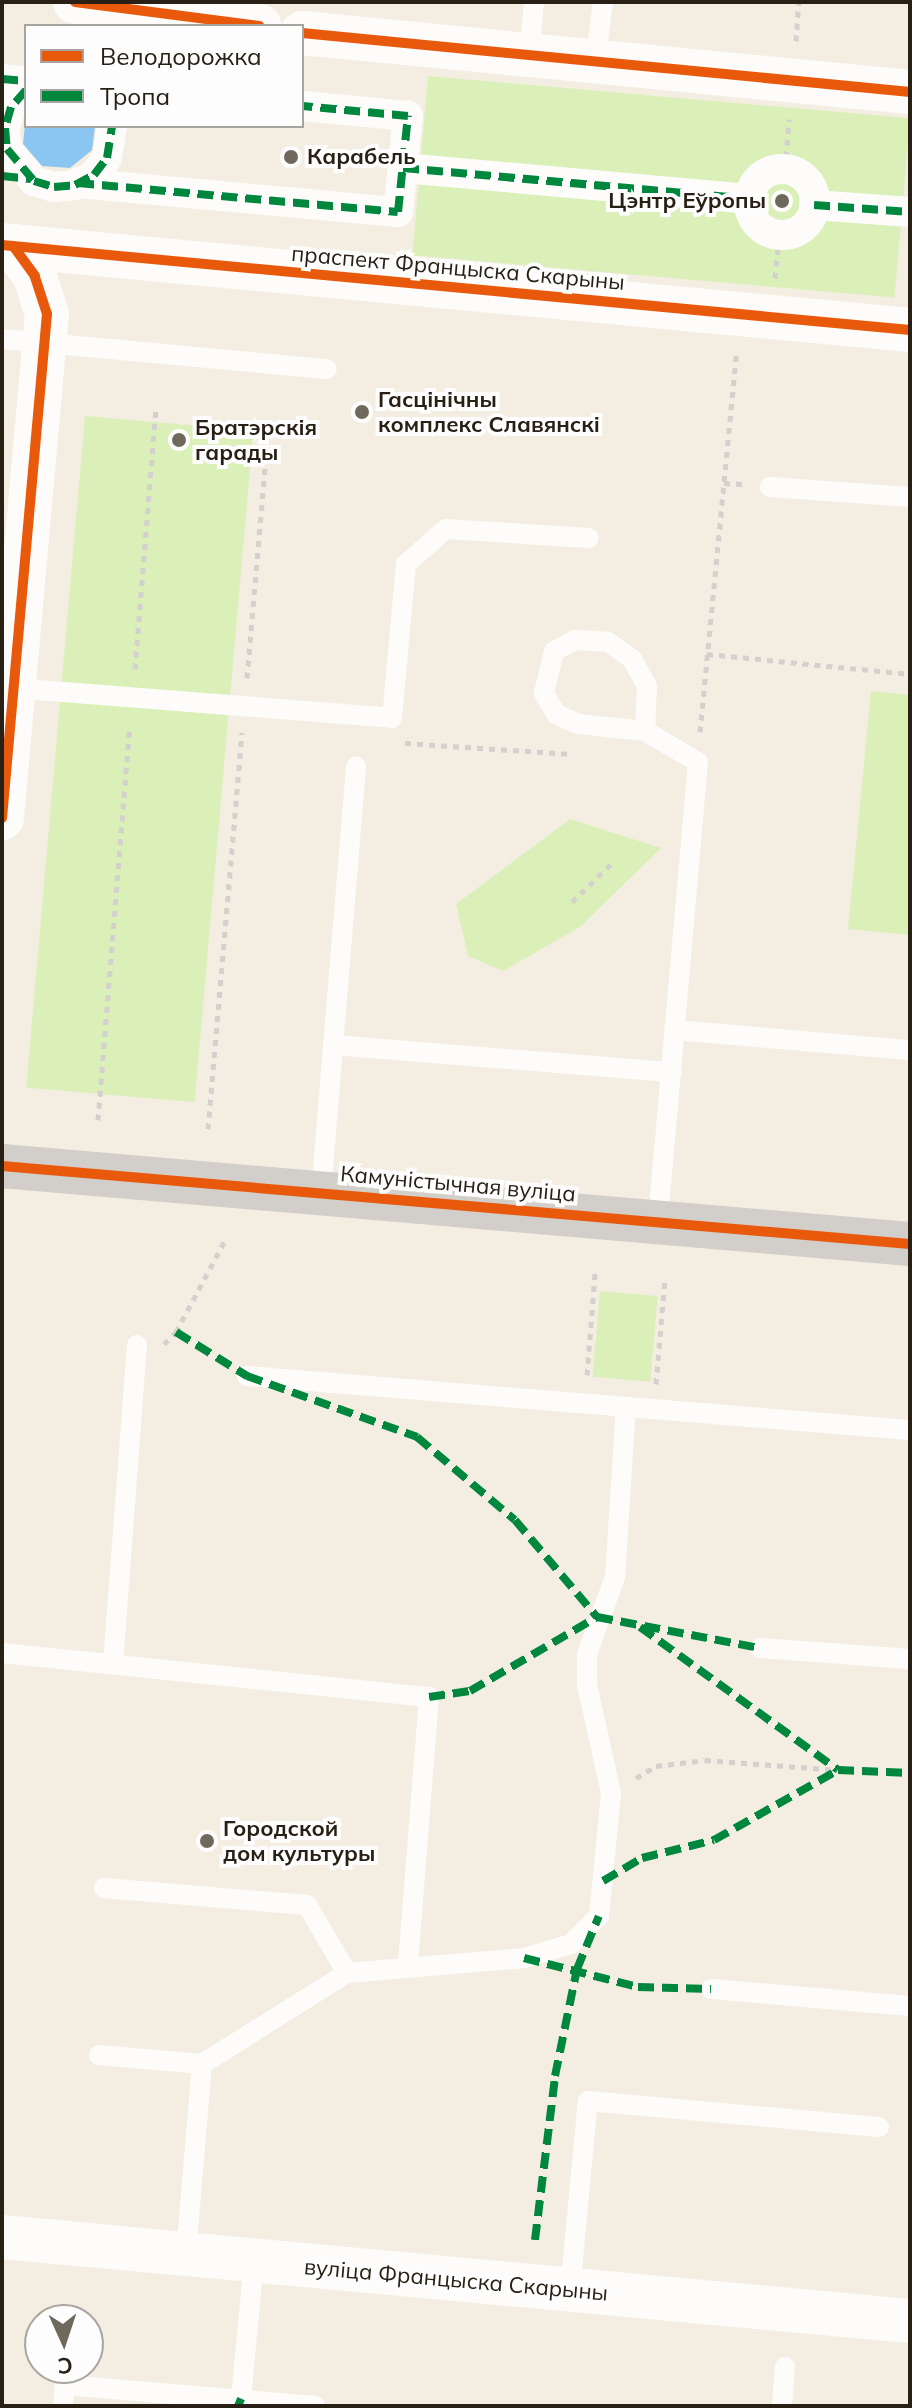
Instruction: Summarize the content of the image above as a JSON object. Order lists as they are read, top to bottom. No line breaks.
{"streets":{"main road":["Камуністычная вуліца"],"street":["праспект Францыска Скарыны","вуліца Францыска Скарыны"]},"places":["Карабель","Цэнтр Еўропы","Гасцінічны комплекс Славянскі","Братэрскія гарады","Городской дом культуры"],"legend":["Велодорожка","Тропа"],"north":"bottom"}
